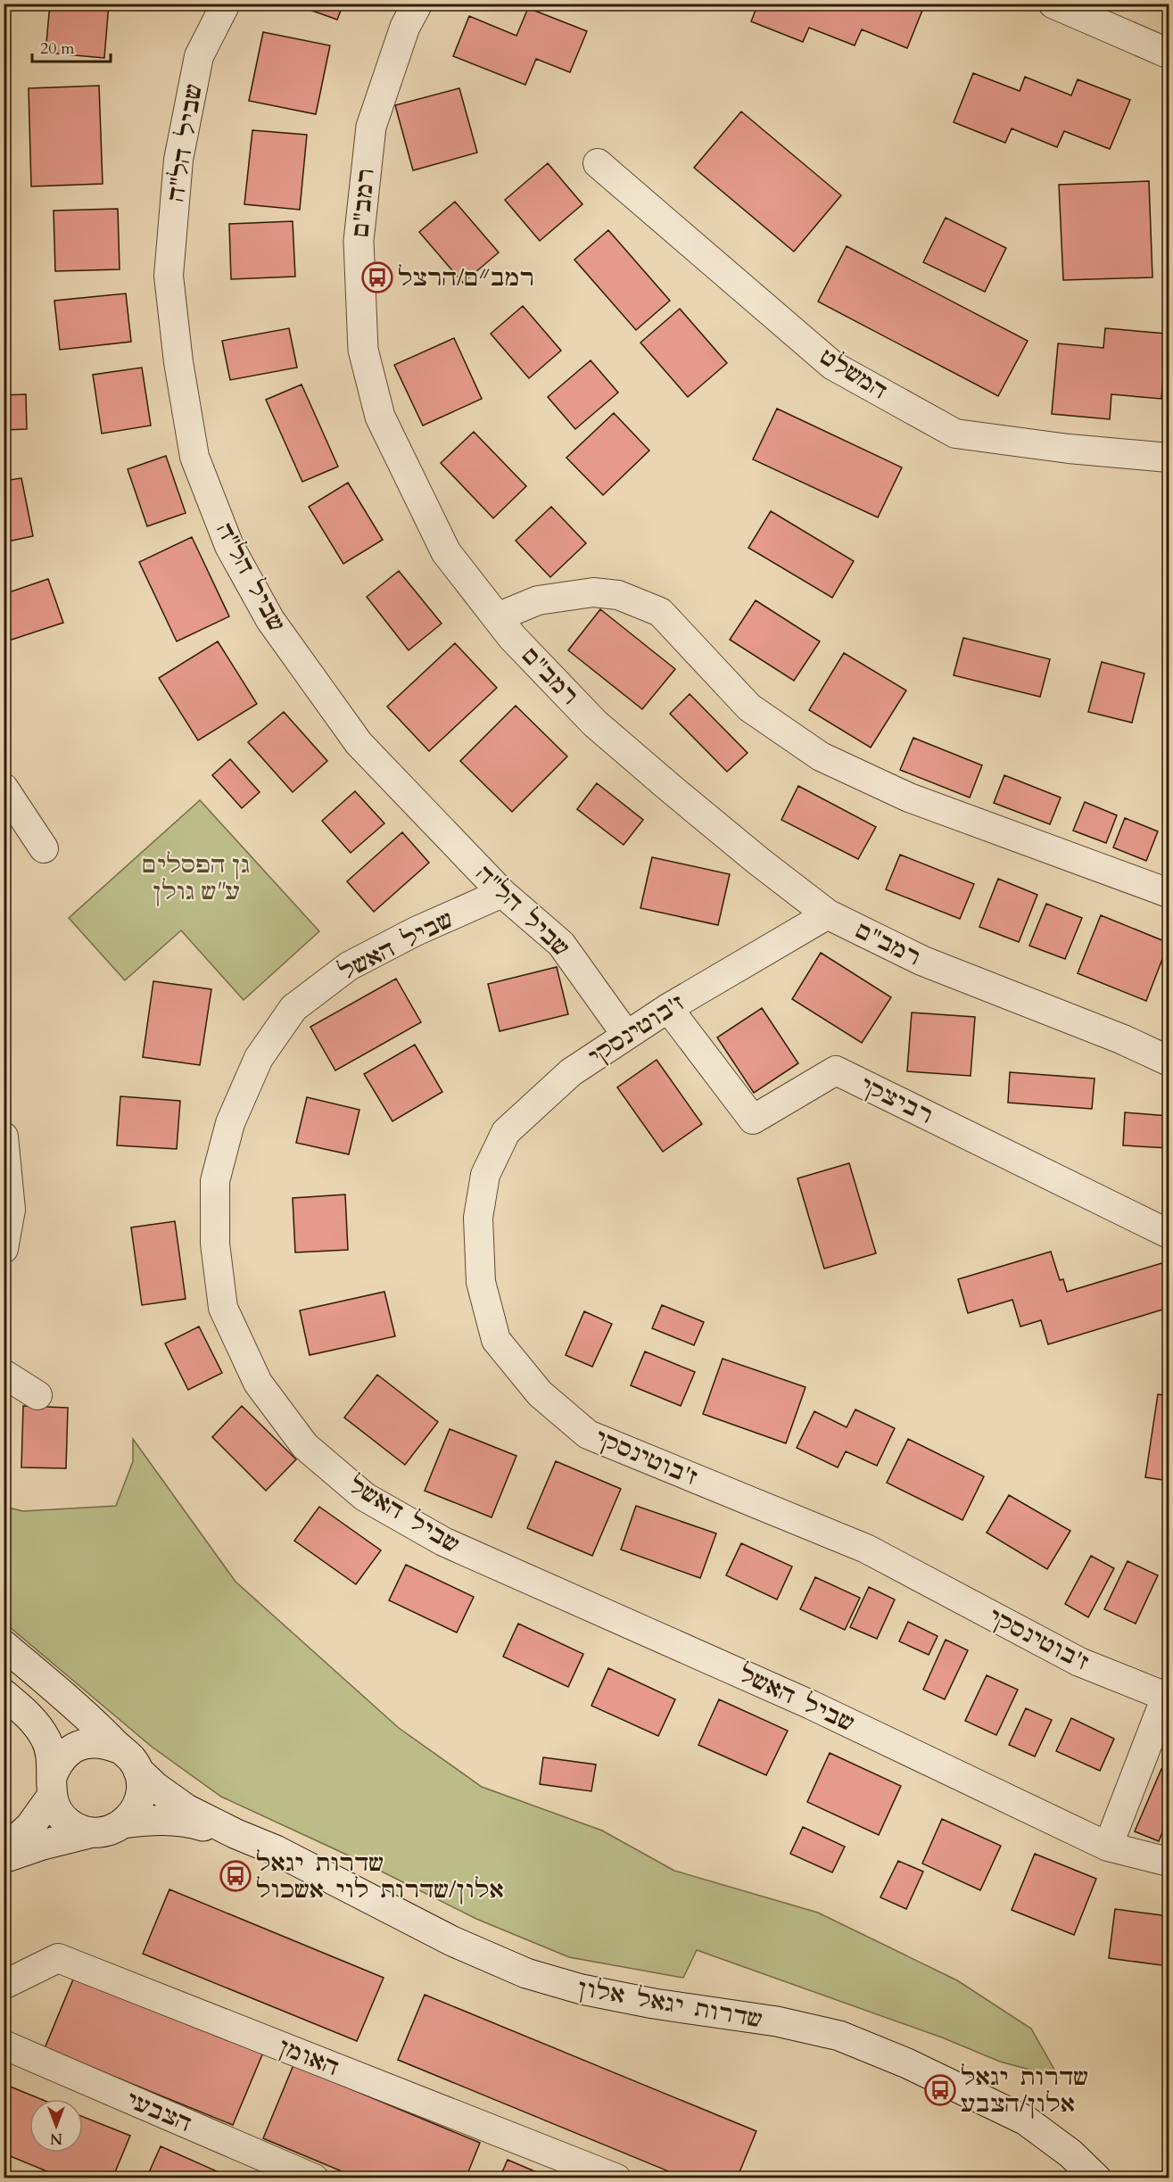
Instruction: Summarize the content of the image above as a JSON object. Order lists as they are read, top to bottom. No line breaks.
{"streets":{"main road":["רמב\"ם","שדרות יגאל אלון"],"street":["שביל הל\"ה","המשלט","שביל האשל","ז'בוטינסקי","רביצקי","האומן","הצבעי"]},"crossings":[["שביל הל\"ה","שביל האשל"],["שביל הל\"ה","ז'בוטינסקי"],["רמב\"ם","ז'בוטינסקי"],["ז'בוטינסקי","רביצקי"]],"parks":["גן הפסלים ע\"ש גולן"],"places":{"bus stop":["רמב״ם/הרצל","שדרות יגאל אלון/שדרות לוי אשכול","שדרות יגאל אלון/הצבע"]},"scale_bar":"20 m","north":"bottom"}
